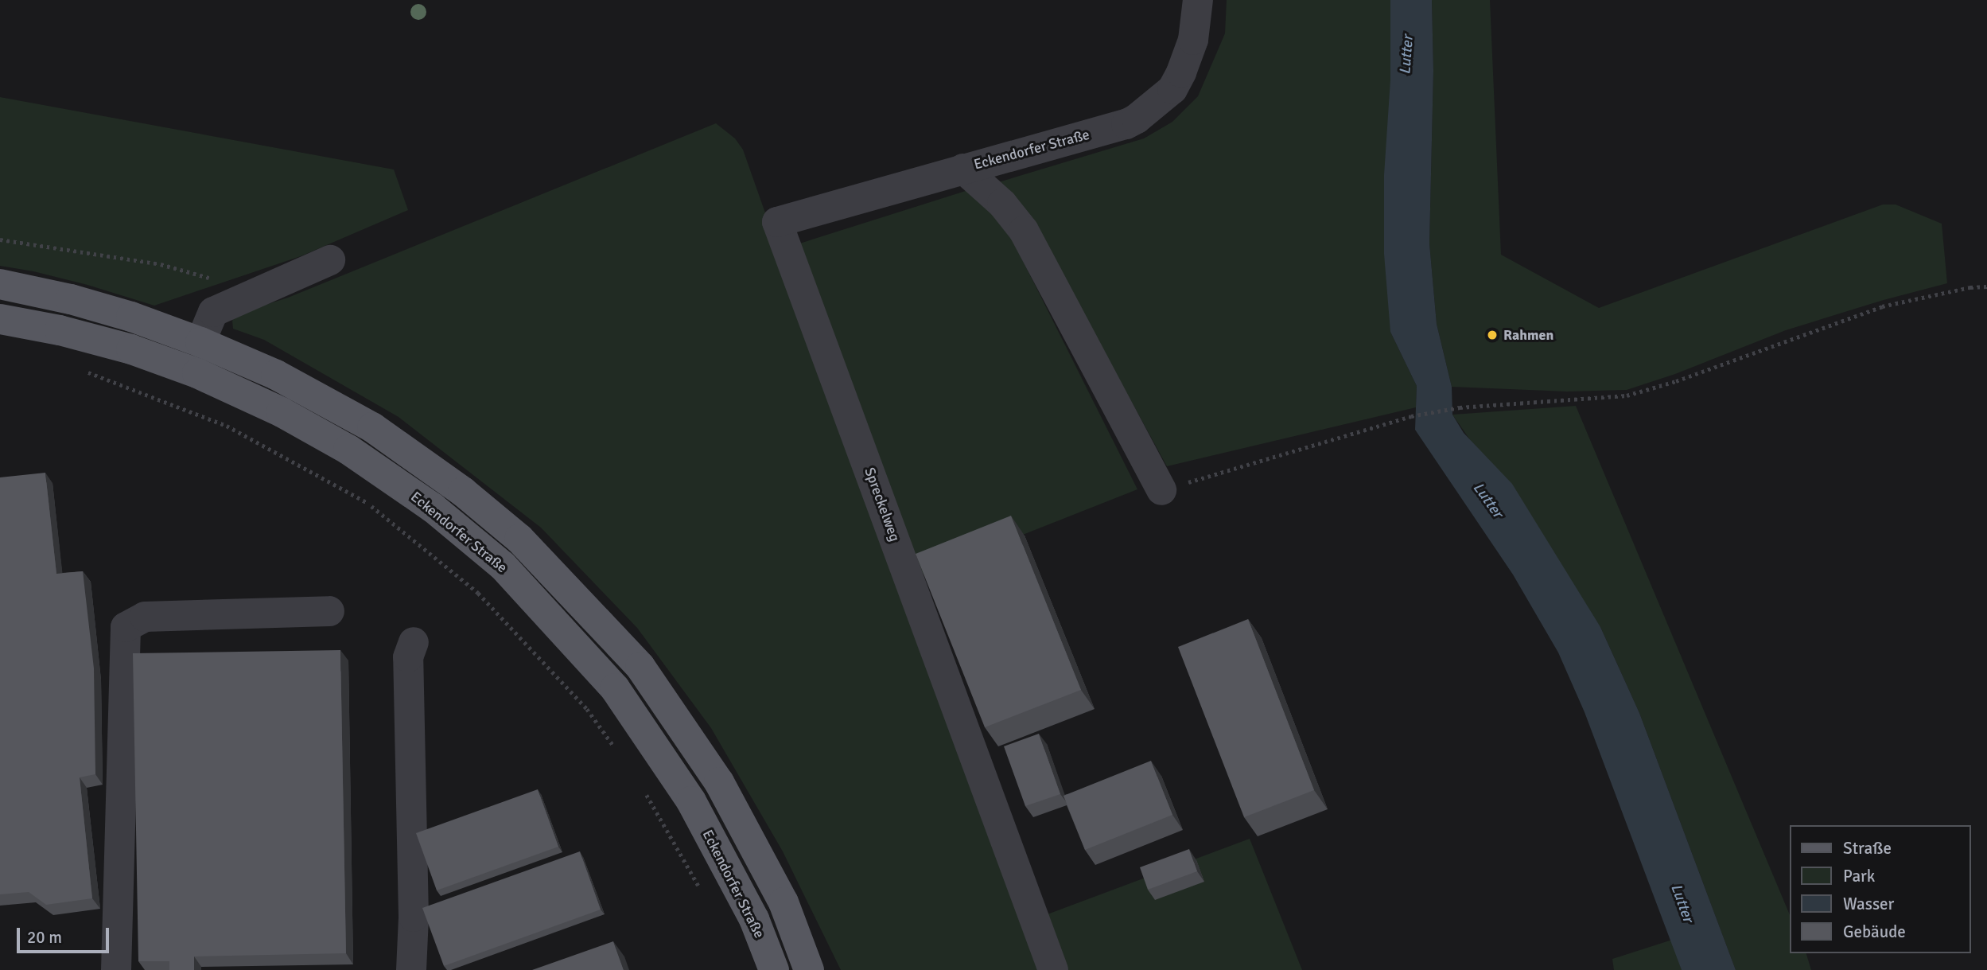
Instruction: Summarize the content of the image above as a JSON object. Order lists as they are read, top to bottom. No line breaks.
{"streets":{"main road":["Eckendorfer Straße"],"street":["Spreckelweg"]},"crossings":[["Eckendorfer Straße","Spreckelweg"]],"water":["Lutter"],"places":["Rahmen"],"legend":["Straße","Park","Wasser","Gebäude"],"scale_bar":"20 m"}
